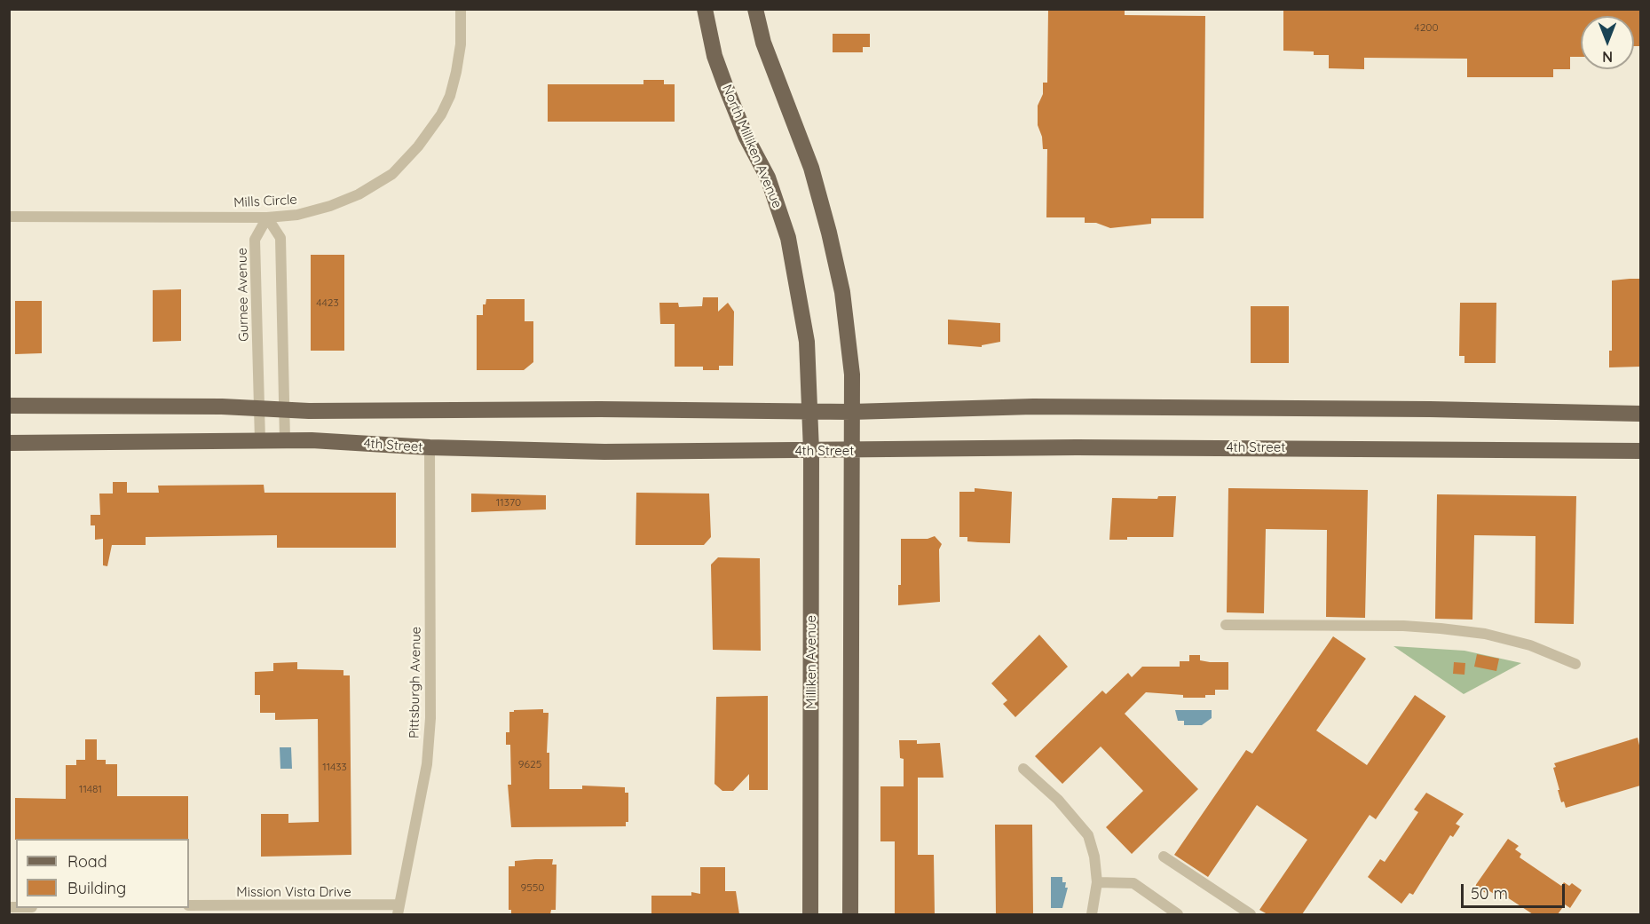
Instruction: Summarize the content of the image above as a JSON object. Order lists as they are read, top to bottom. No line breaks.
{"streets":{"main road":["North Milliken Avenue","4th Street","Milliken Avenue"],"street":["Mills Circle","Gurnee Avenue","Pittsburgh Avenue","Mission Vista Drive"]},"crossings":[["North Milliken Avenue","Milliken Avenue"],["Mills Circle","Gurnee Avenue"],["Gurnee Avenue","4th Street"],["4th Street","Milliken Avenue"],["4th Street","Pittsburgh Avenue"],["Pittsburgh Avenue","Mission Vista Drive"]],"house_numbers":["4200","4423","11370","9625","11433","11481","9550"],"legend":["Road","Building"],"scale_bar":"50 m","north":"bottom"}
